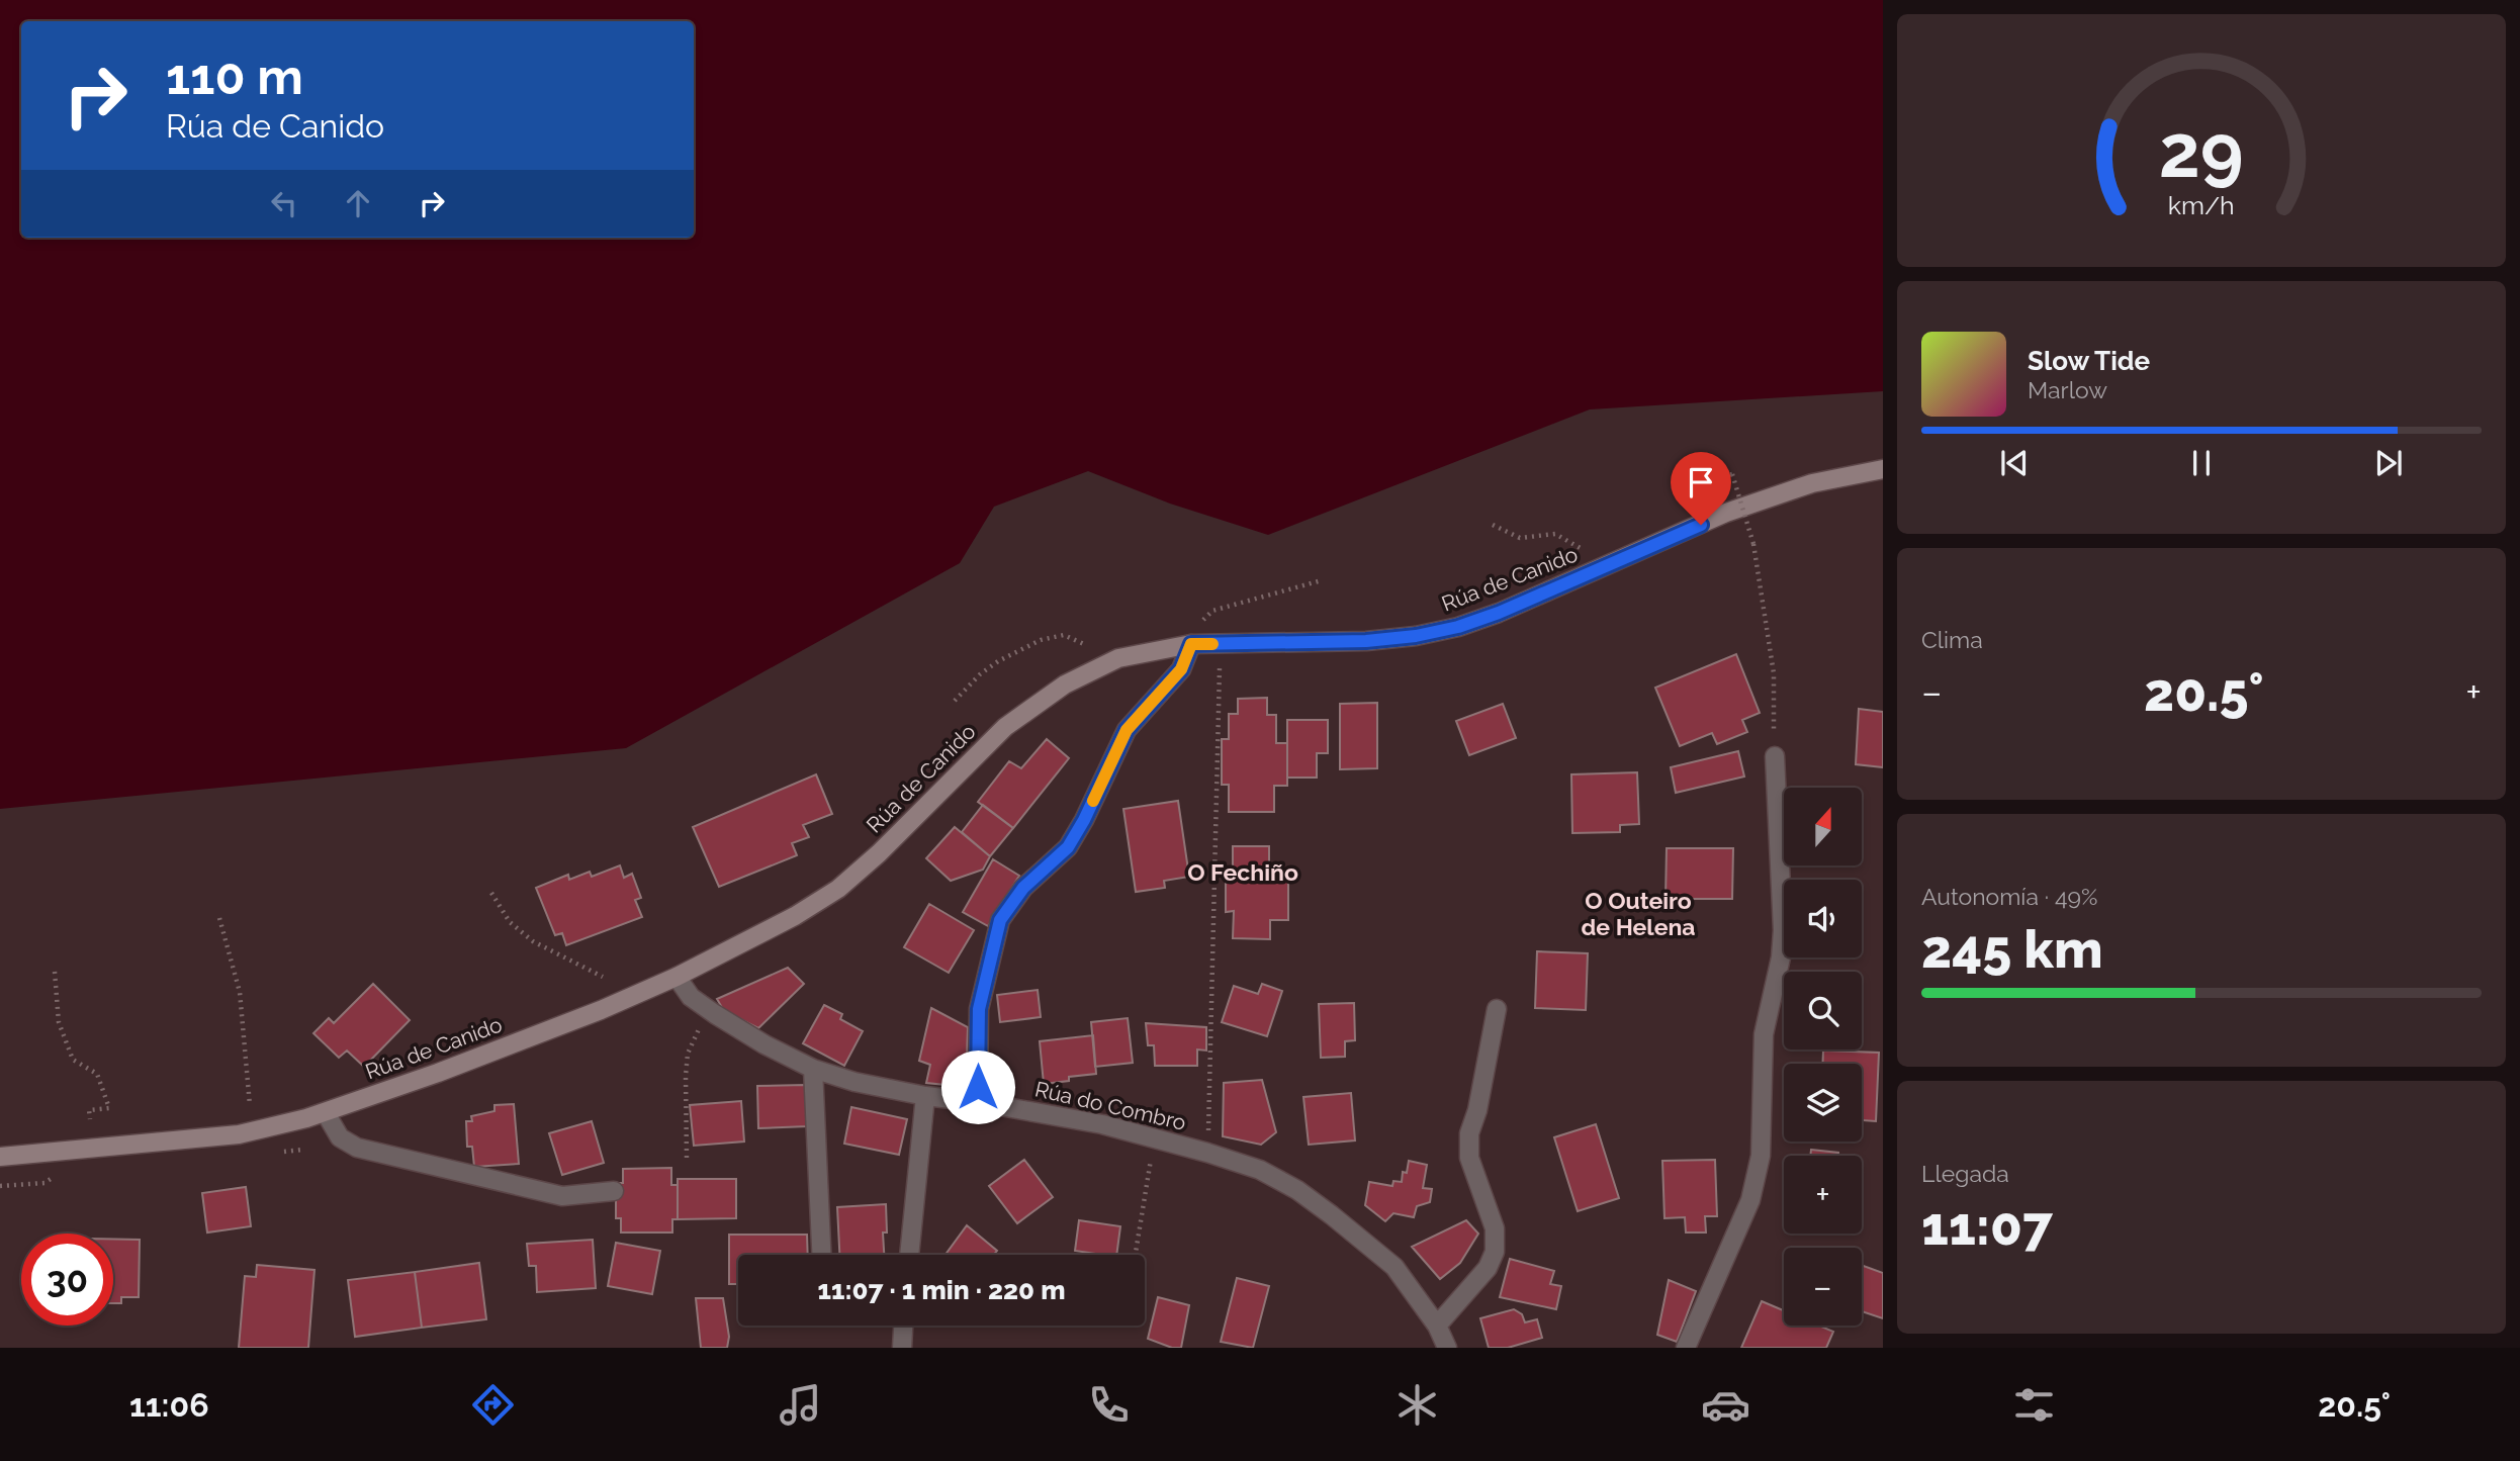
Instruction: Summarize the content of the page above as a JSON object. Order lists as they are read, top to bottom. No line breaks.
{"streets":{"main road":["Rúa de Canido"],"street":["Rúa do Combro"]},"crossings":[["Rúa de Canido","Rúa do Combro"]],"districts":["O Fechiño","O Outeiro de Helena"],"north":"top","page":{"turn":["110 m","Rúa de Canido"],"song":["Slow Tide","Marlow"],"tile":["Clima",["Autonomía · 49%","245 km"],["Llegada","11:07"]],"heat":["−","20.5°","+"],"map_buttons":["+","−"],"limit":"30","trip":"11:07 · 1 min · 220 m","tabs":["11:06","20.5°"],"gauge":["29","km/h"]}}
